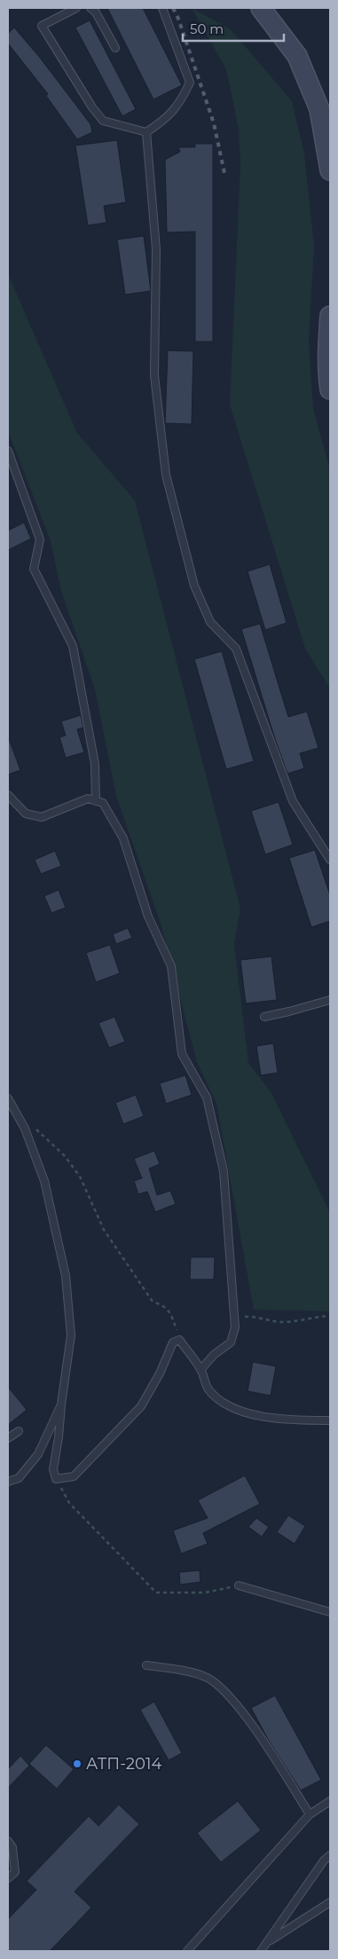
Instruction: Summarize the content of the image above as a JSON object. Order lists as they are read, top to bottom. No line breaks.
{"places":["АТП-2014"],"scale_bar":"50 m"}
